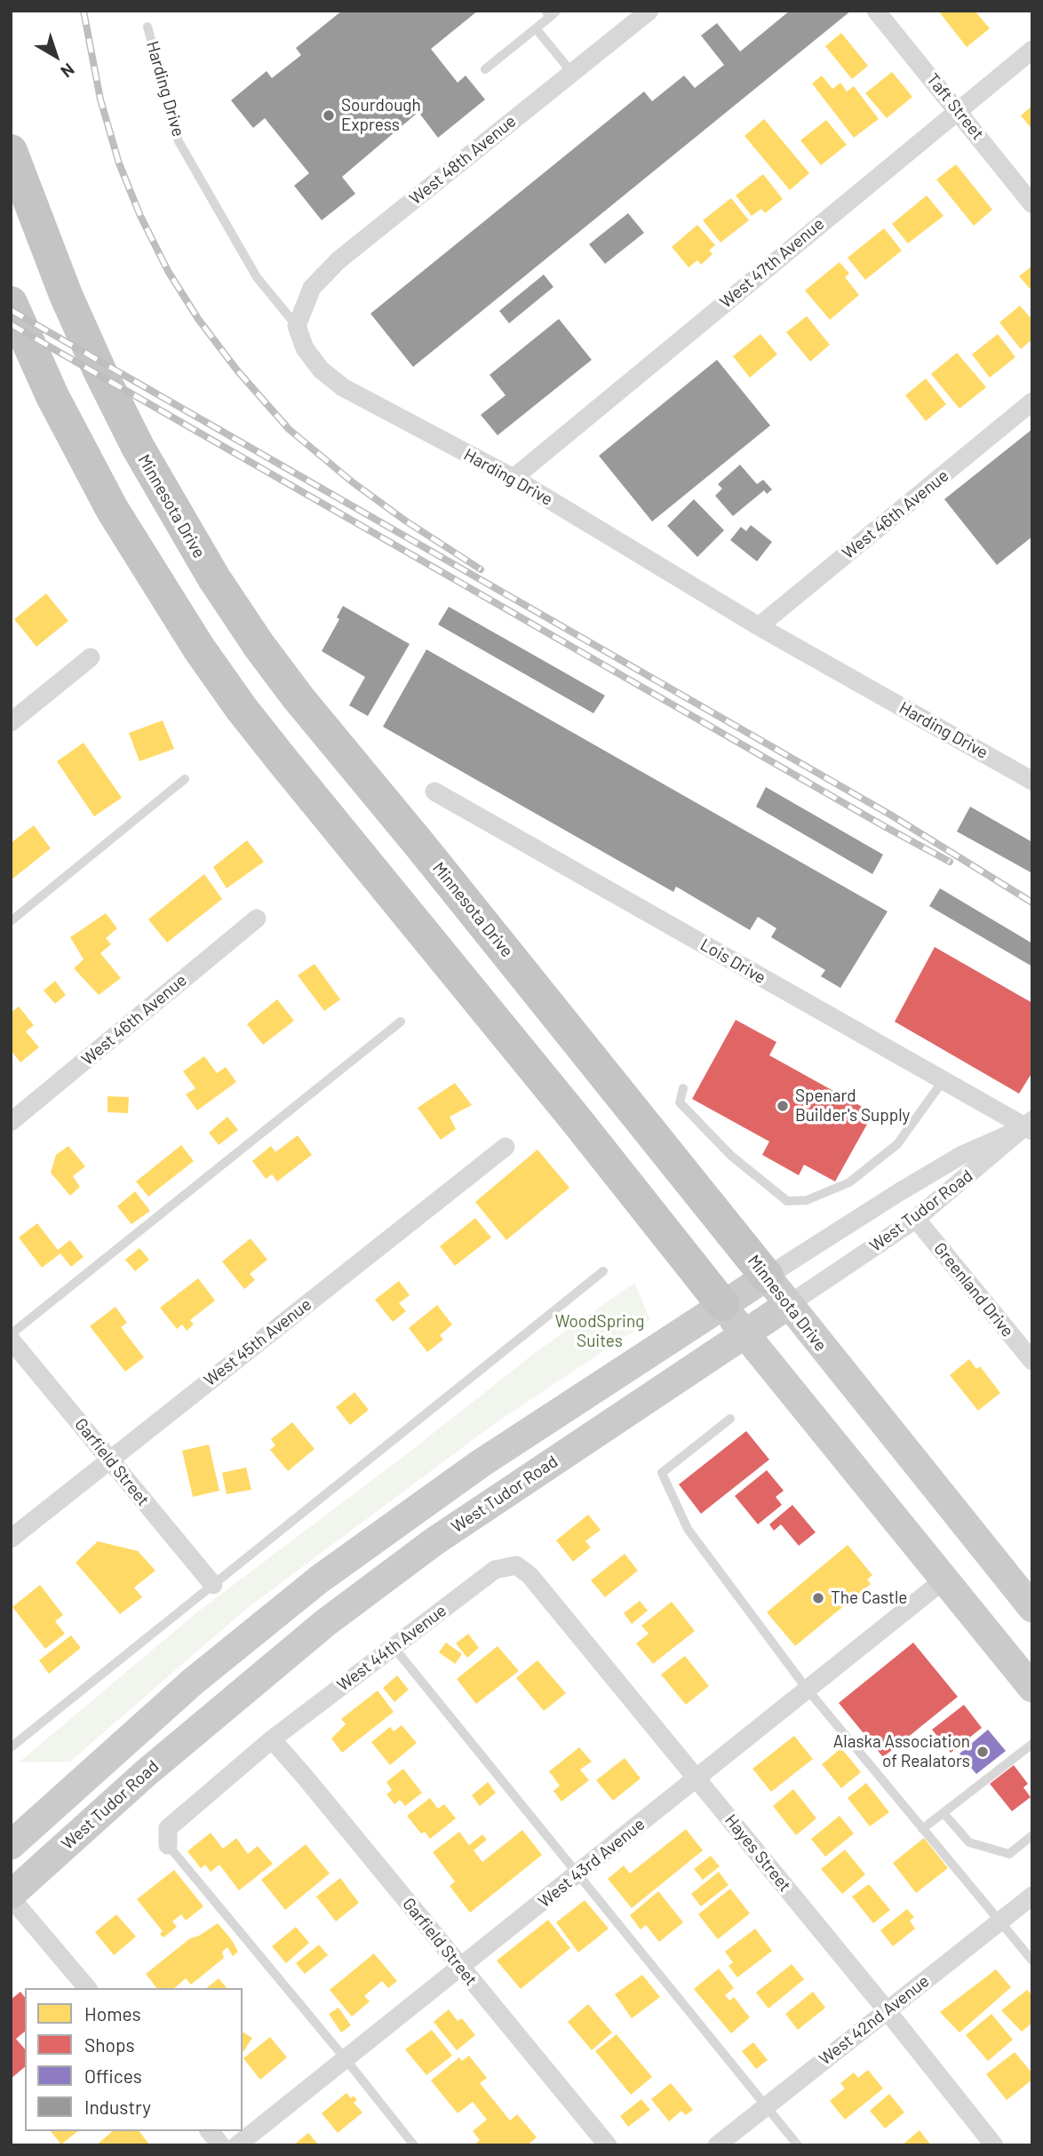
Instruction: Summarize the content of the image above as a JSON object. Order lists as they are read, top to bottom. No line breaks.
{"streets":{"highway":["Minnesota Drive"],"main road":["West Tudor Road"],"street":["Harding Drive","Taft Street","West 48th Avenue","West 47th Avenue","West 46th Avenue","Lois Drive","Greenland Drive","West 45th Avenue","Garfield Street","West 44th Avenue","Hayes Street","West 43rd Avenue","West 42nd Avenue"]},"crossings":[["Harding Drive","West 48th Avenue"],["Harding Drive","West 47th Avenue"],["Harding Drive","West 46th Avenue"],["Taft Street","West 47th Avenue"],["Minnesota Drive","West Tudor Road"],["Lois Drive","West Tudor Road"],["West Tudor Road","Greenland Drive"],["West 45th Avenue","Garfield Street"],["Garfield Street","West 44th Avenue"],["Garfield Street","West 43rd Avenue"],["West 44th Avenue","Hayes Street"],["Hayes Street","West 43rd Avenue"],["Hayes Street","West 42nd Avenue"]],"parks":["WoodSpring Suites"],"places":["Sourdough Express","Spenard Builder's Supply","The Castle","Alaska Association of Realators"],"legend":["Homes","Shops","Offices","Industry"],"north":"bottom right"}
